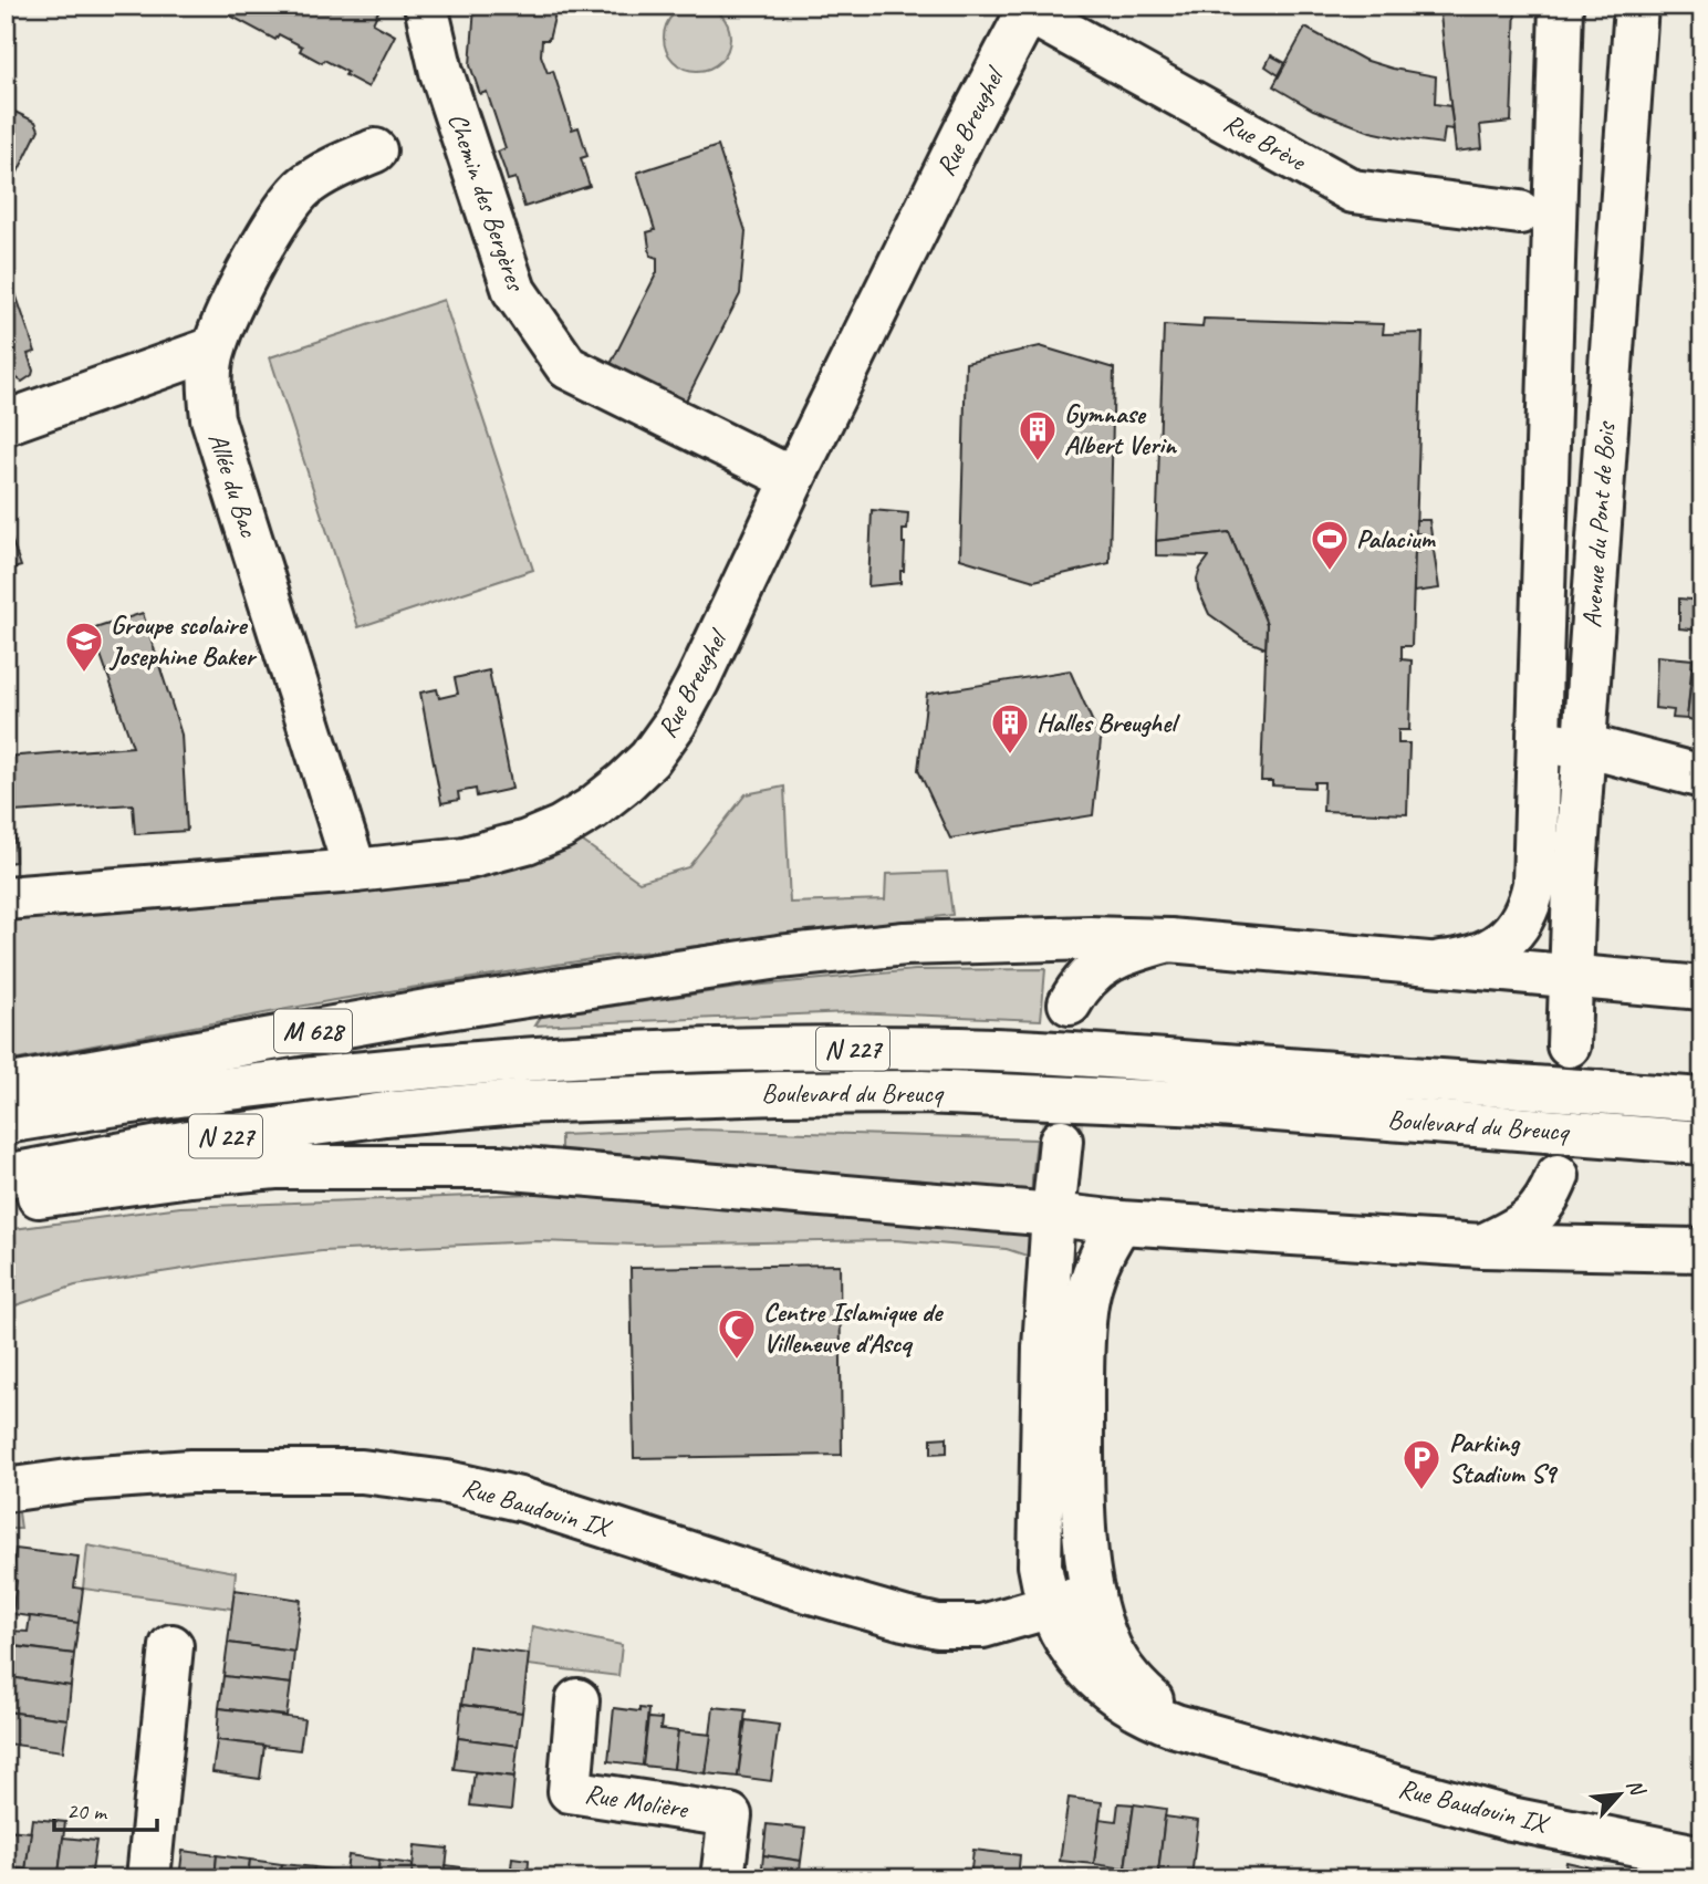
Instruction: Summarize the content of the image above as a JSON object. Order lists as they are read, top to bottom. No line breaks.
{"streets":{"main road":["Rue Breughel","Rue Brève","Chemin des Bergères","Allée du Bac","Avenue du Pont de Bois","M 628","N 227","Boulevard du Breucq","Rue Baudouin IX","Rue Molière"]},"crossings":[["Rue Breughel","Rue Brève"],["Rue Breughel","Chemin des Bergères"],["Rue Breughel","Allée du Bac"],["Avenue du Pont de Bois","M 628"]],"places":{"building":["Gymnase Albert Verin","Halles Breughel"],"sports":["Palacium"],"school or university":["Groupe scolaire Josephine Baker"],"mosque":["Centre Islamique de Villeneuve d'Ascq"],"parking":["Parking Stadium S9"]},"scale_bar":"20 m","north":"top right"}
